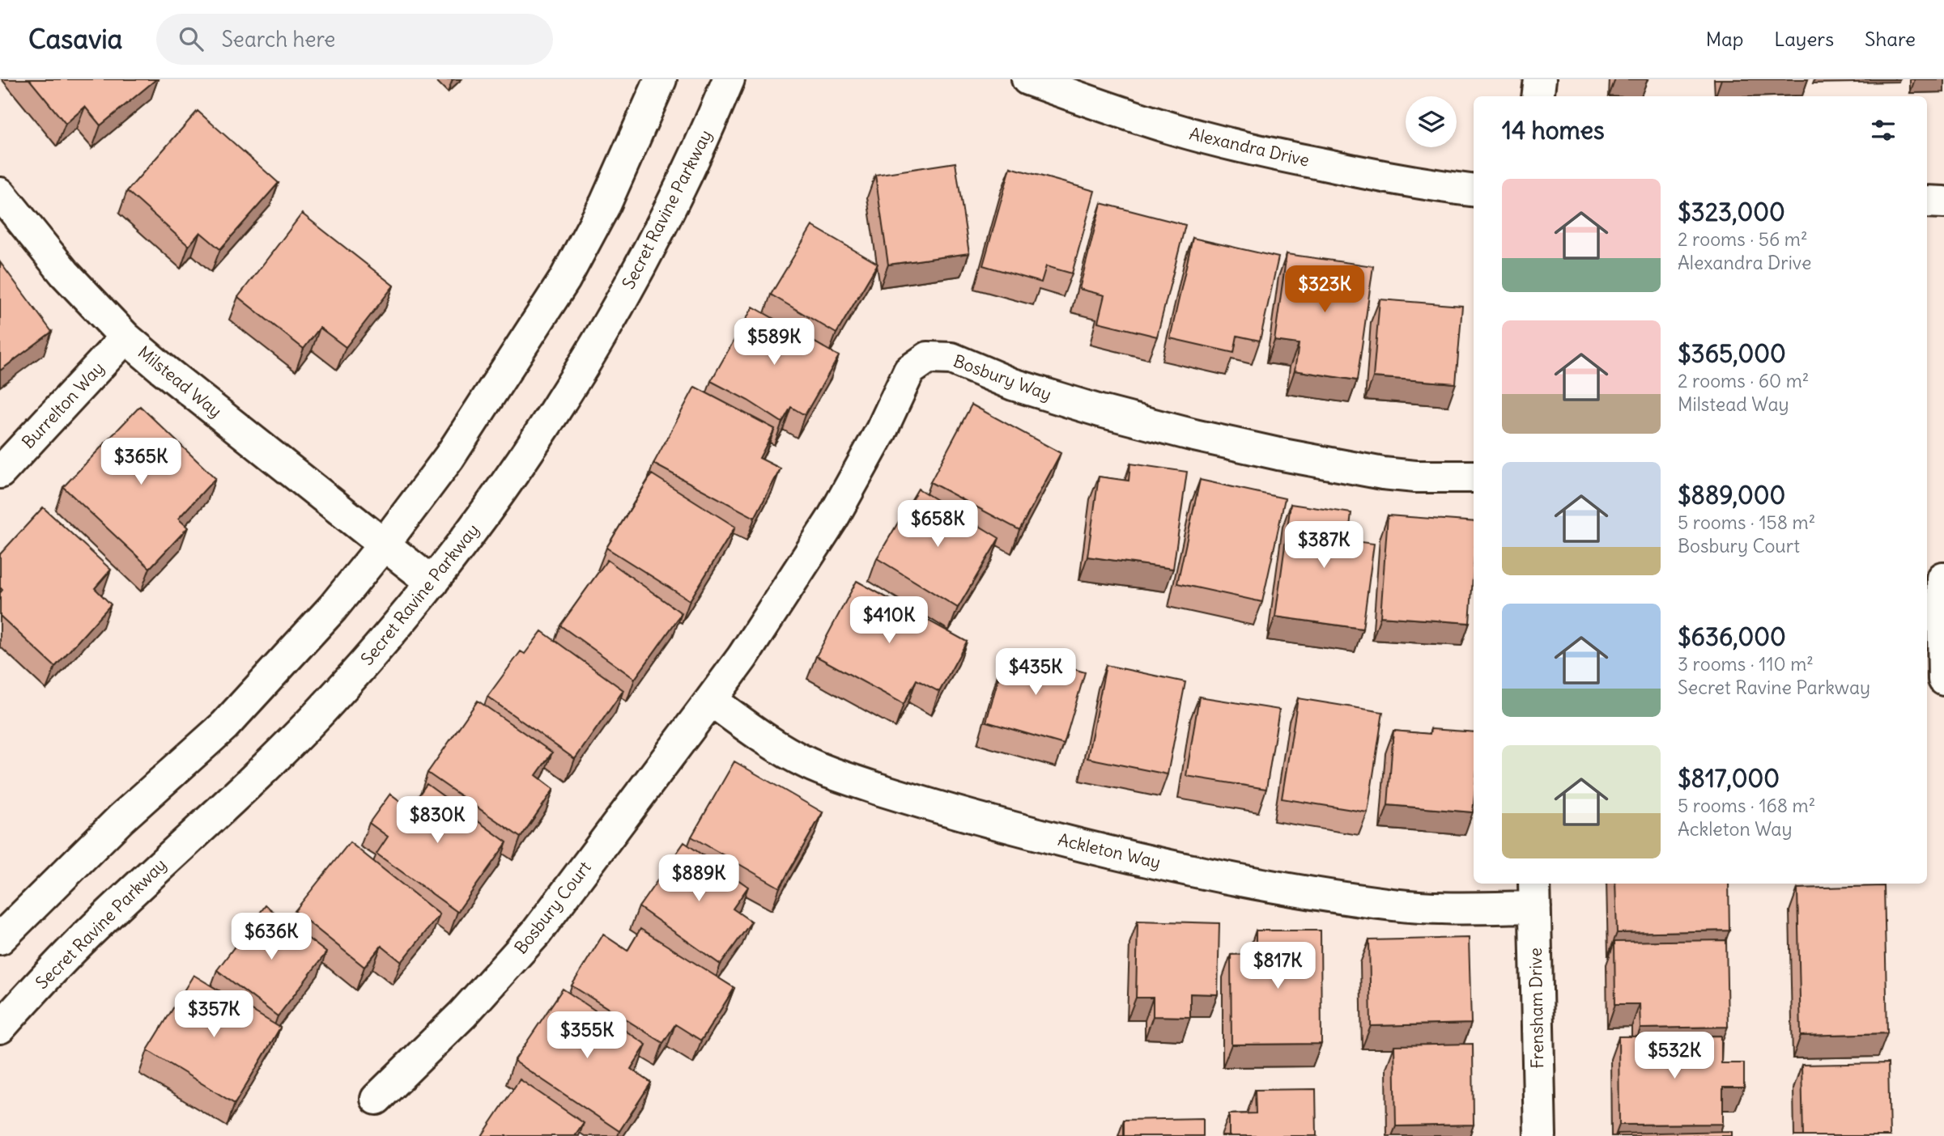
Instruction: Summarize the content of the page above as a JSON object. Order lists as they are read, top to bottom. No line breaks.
{"streets":{"street":["Alexandra Drive","Secret Ravine Parkway","Bosbury Way","Milstead Way","Burrelton Way","Ackleton Way","Bosbury Court","Frensham Drive"]},"crossings":[["Secret Ravine Parkway","Milstead Way"],["Bosbury Way","Ackleton Way"],["Bosbury Way","Bosbury Court"],["Milstead Way","Burrelton Way"],["Ackleton Way","Bosbury Court"],["Ackleton Way","Frensham Drive"]],"page":{"header":"Casavia","search":"Search here","nav":["Map","Layers","Share"],"heading":"14 homes","list":[{"name":"$323,000","note":"2 rooms · 56 m² · Alexandra Drive"},{"name":"$365,000","note":"2 rooms · 60 m² · Milstead Way"},{"name":"$889,000","note":"5 rooms · 158 m² · Bosbury Court"},{"name":"$636,000","note":"3 rooms · 110 m² · Secret Ravine Parkway"},{"name":"$817,000","note":"5 rooms · 168 m² · Ackleton Way"}],"price":["$323K","$589K","$365K","$658K","$387K","$410K","$435K","$830K","$889K","$636K","$817K","$357K","$355K","$532K"]}}
